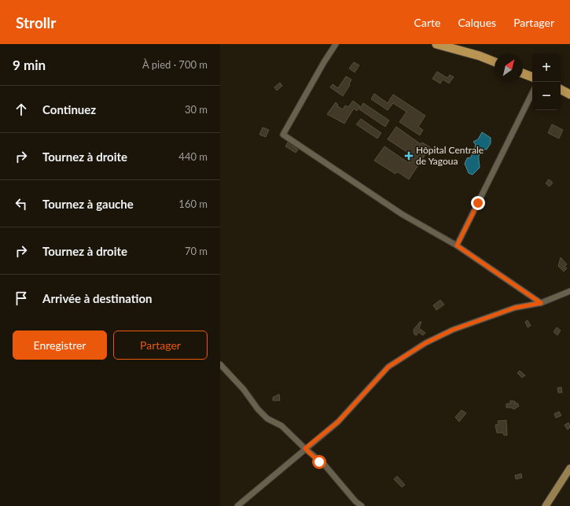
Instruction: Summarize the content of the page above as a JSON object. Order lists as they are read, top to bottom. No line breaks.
{"places":{"health":["Hôpital Centrale de Yagoua"]},"north":"top right","page":{"header":"Strollr","nav":["Carte","Calques","Partager"],"heading":["9 min","À pied · 700 m"],"map_buttons":["+","−"],"list":[["Continuez","30 m"],["Tournez à droite","440 m"],["Tournez à gauche","160 m"],["Tournez à droite","70 m"],"Arrivée à destination"],"buttons":["Enregistrer","Partager"]}}
